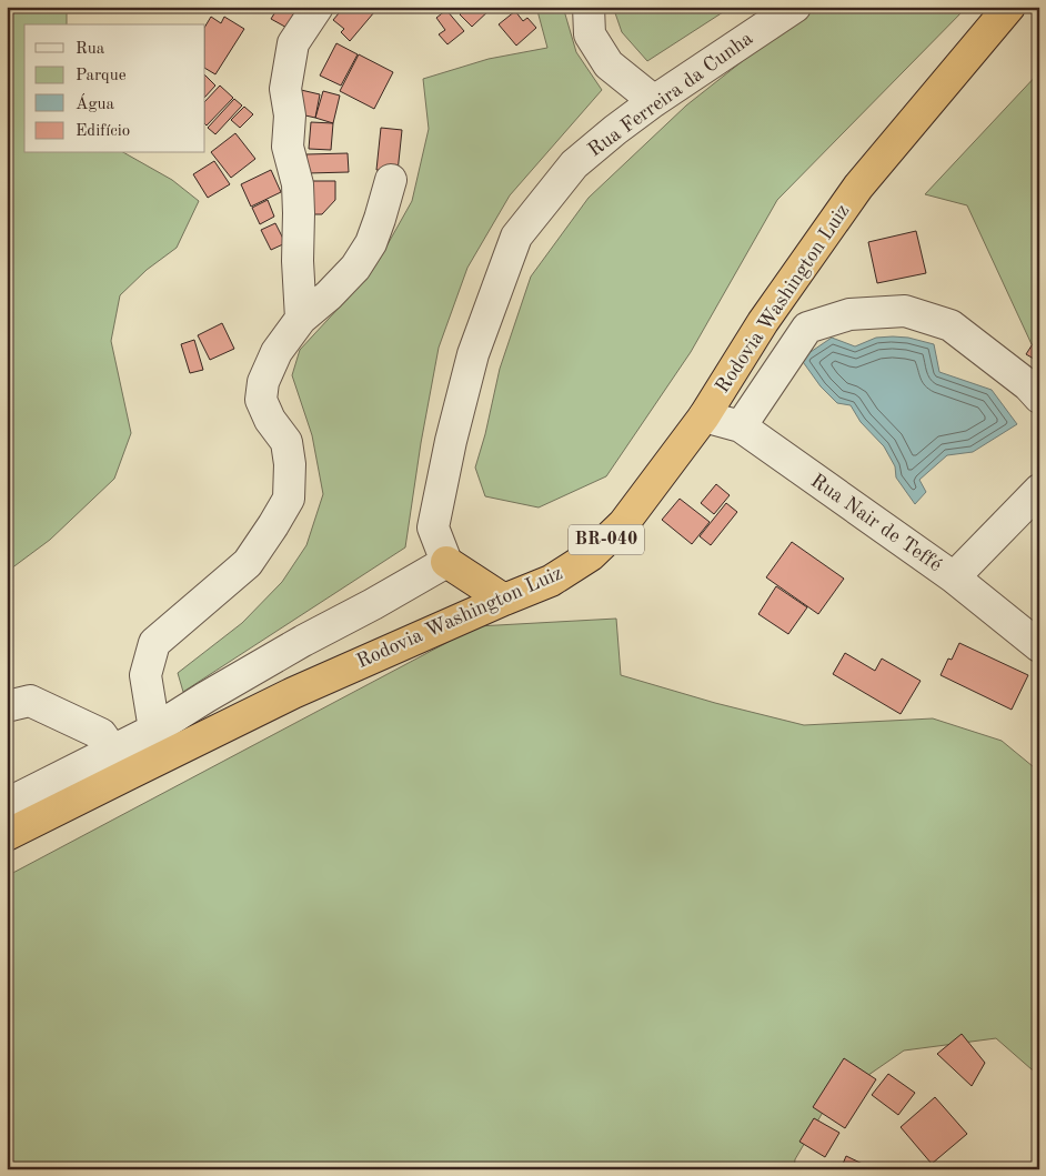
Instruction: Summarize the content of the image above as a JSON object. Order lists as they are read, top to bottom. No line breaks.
{"streets":{"highway":["Rodovia Washington Luiz","BR-040"],"street":["Rua Ferreira da Cunha","Rua Nair de Teffé"]},"crossings":[["Rodovia Washington Luiz","Rua Nair de Teffé"]],"legend":["Rua","Parque","Água","Edifício"]}
